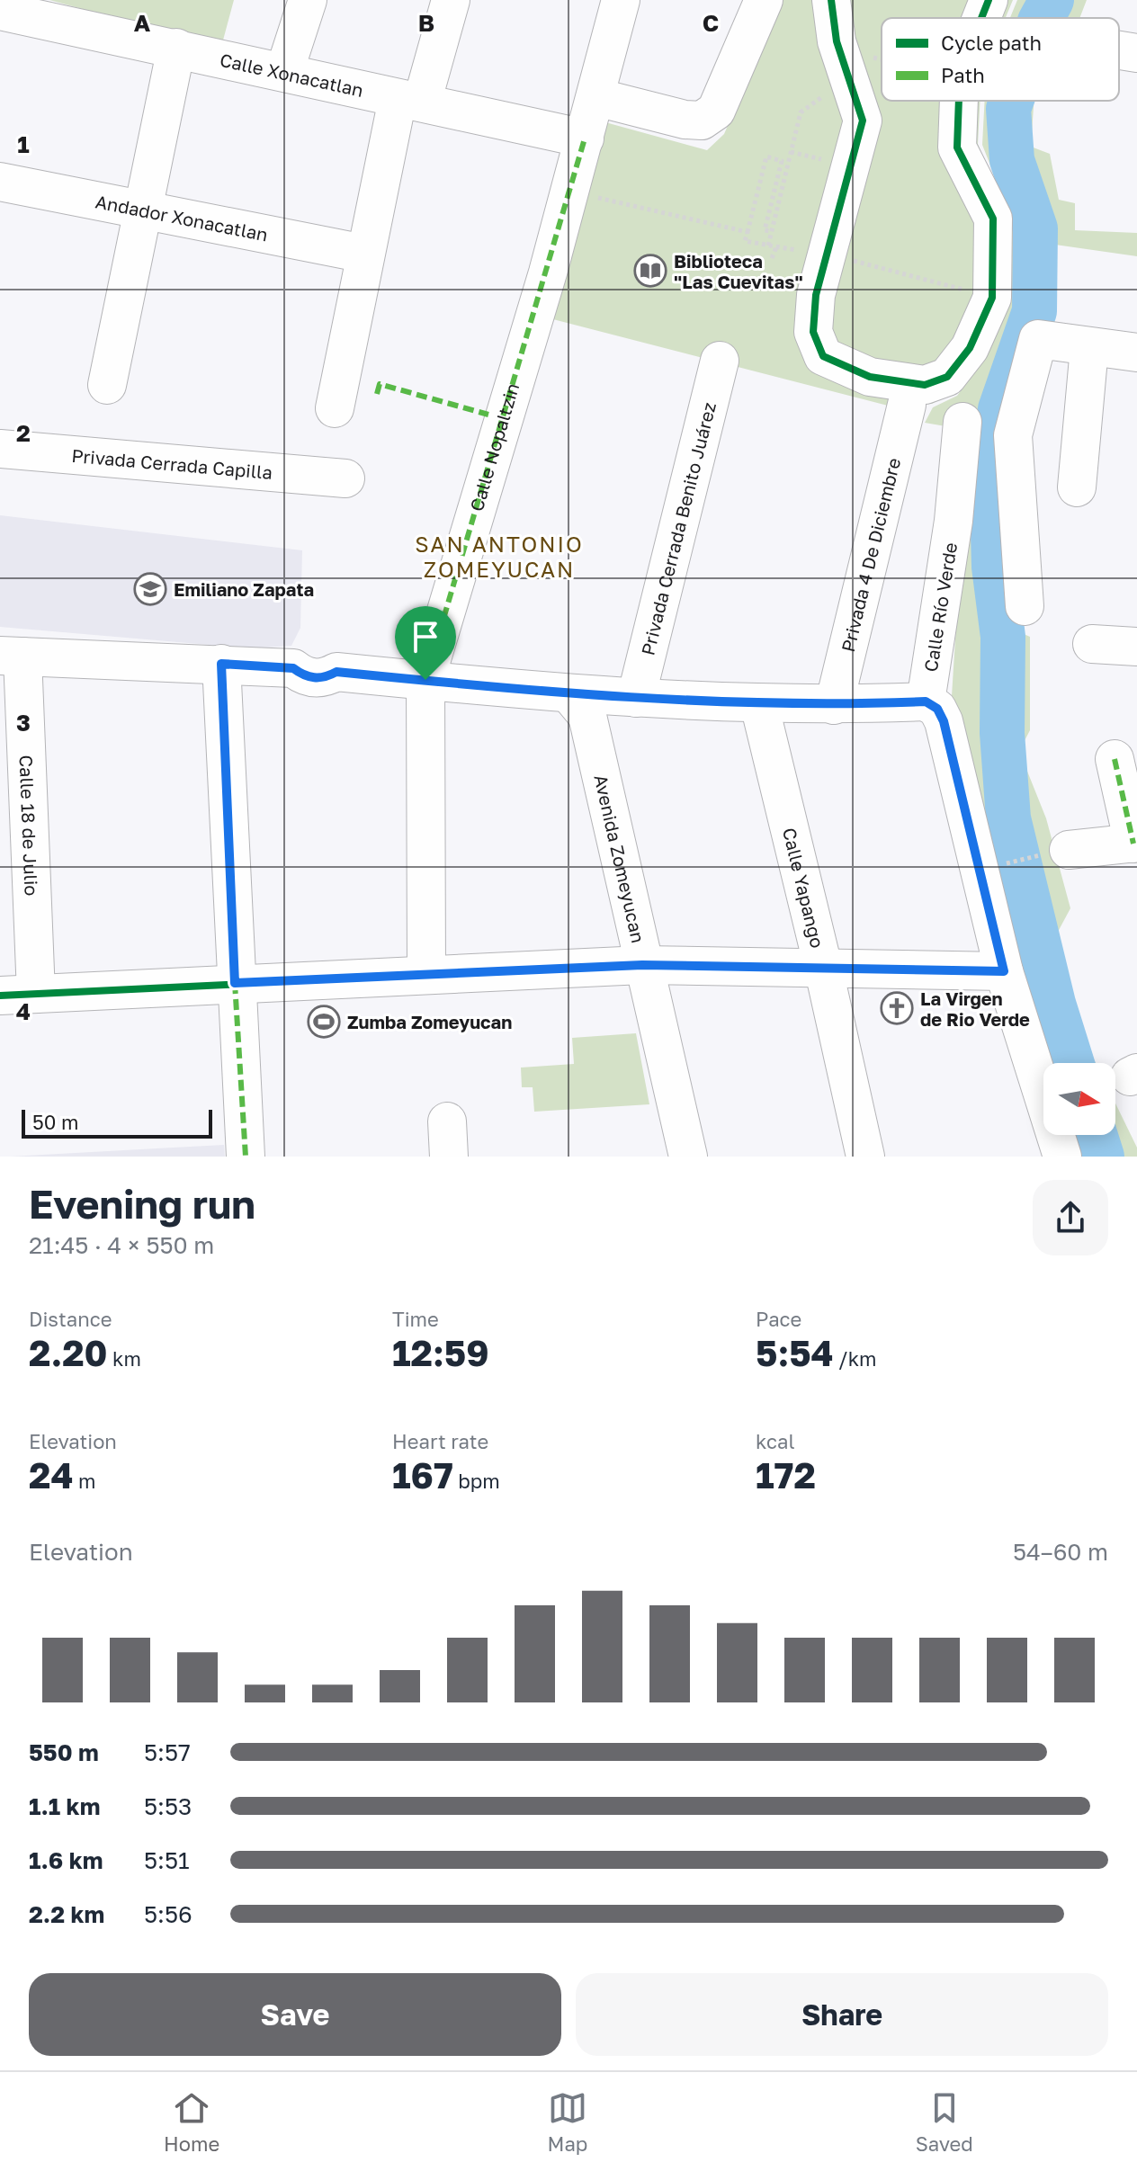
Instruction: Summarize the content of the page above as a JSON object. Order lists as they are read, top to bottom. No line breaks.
{"streets":{"street":["Calle Xonacatlan","Andador Xonacatlan","Calle Nopaltzin","Privada Cerrada Capilla","Privada Cerrada Benito Juárez","Privada 4 De Diciembre","Calle Río Verde","Calle 18 de Julio","Avenida Zomeyucan","Calle Yapango"]},"crossings":[["Calle Xonacatlan","Calle Nopaltzin"]],"districts":["SAN ANTONIO ZOMEYUCAN"],"places":{"library":["Biblioteca \"Las Cuevitas\""],"school or university":["Emiliano Zapata"],"church":["La Virgen de Rio Verde"],"sports":["Zumba Zomeyucan"]},"legend":["Cycle path","Path"],"scale_bar":"50 m","north":"right","page":{"scale":"50 m","heading":["Evening run","21:45 · 4 × 550 m"],"stats":[["Distance","2.20 km"],["Time","12:59"],["Pace","5:54 /km"],["Elevation","24 m"],["Heart rate","167 bpm"],["kcal","172"]],"chart":["Elevation","54–60 m"],"list":[{"name":"550 m","note":"5:57"},{"name":"1.1 km","note":"5:53"},{"name":"1.6 km","note":"5:51"},{"name":"2.2 km","note":"5:56"}],"buttons":["Save","Share"],"tabs":["Home","Map","Saved"]},"grid":{"columns":["A","B","C"],"rows":["1","2","3","4"]}}
